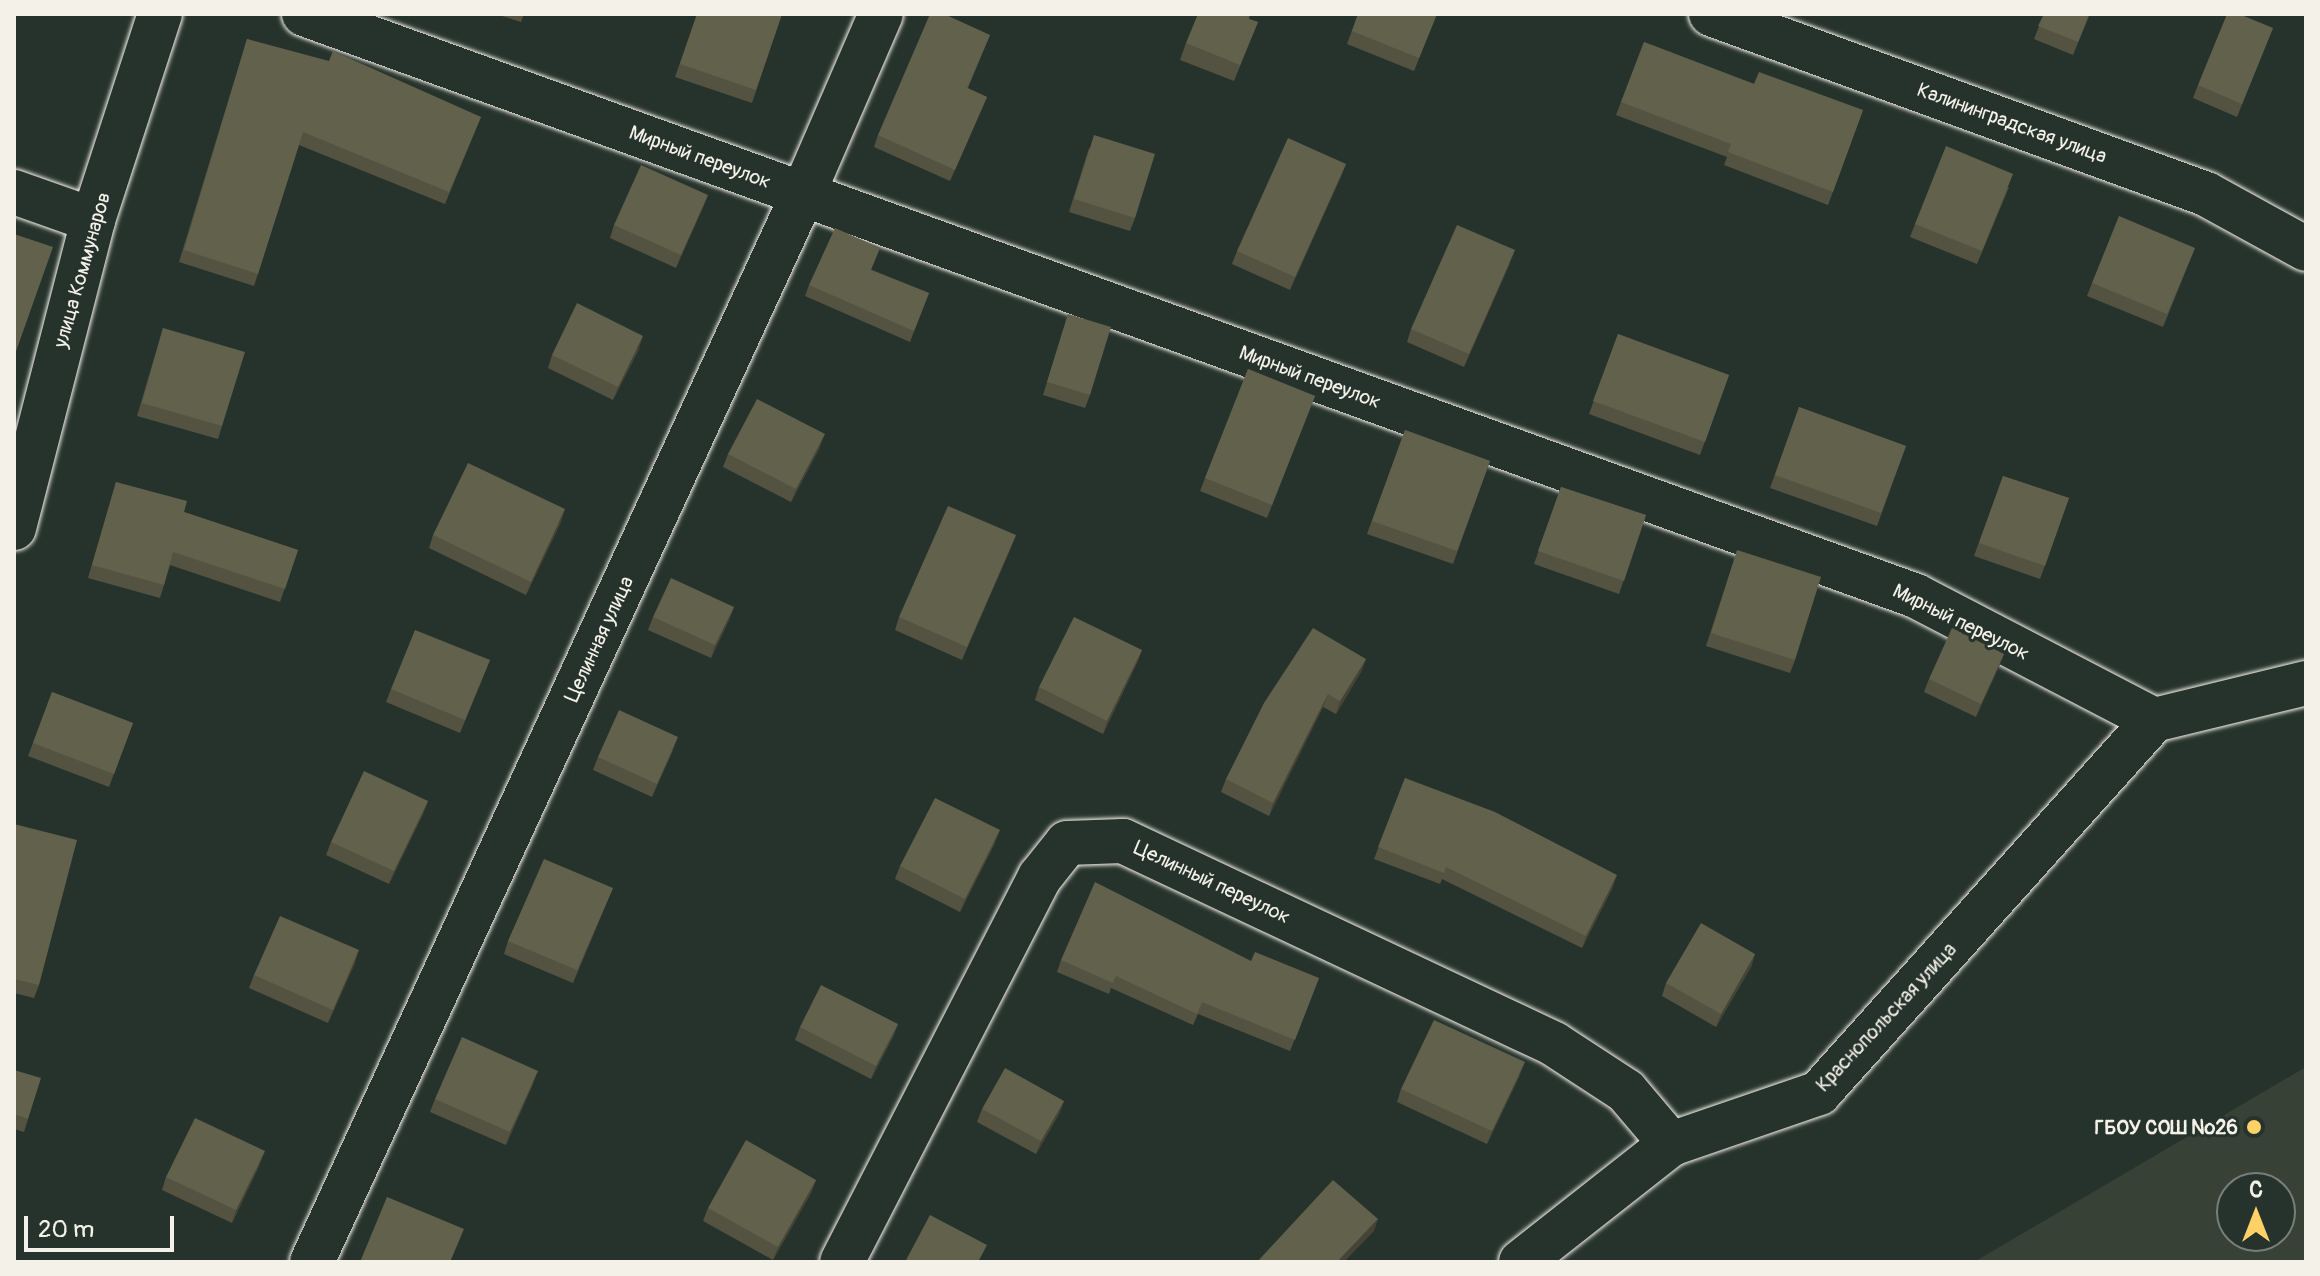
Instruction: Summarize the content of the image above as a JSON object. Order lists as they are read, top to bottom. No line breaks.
{"streets":{"street":["Калининградская улица","Мирный переулок","улица Коммунаров","Целинная улица","Целинный переулок","Краснопольская улица"]},"crossings":[["Мирный переулок","Целинная улица"],["Мирный переулок","Краснопольская улица"],["Целинный переулок","Краснопольская улица"]],"places":["ГБОУ СОШ №26"],"scale_bar":"20 m","north":"top"}
